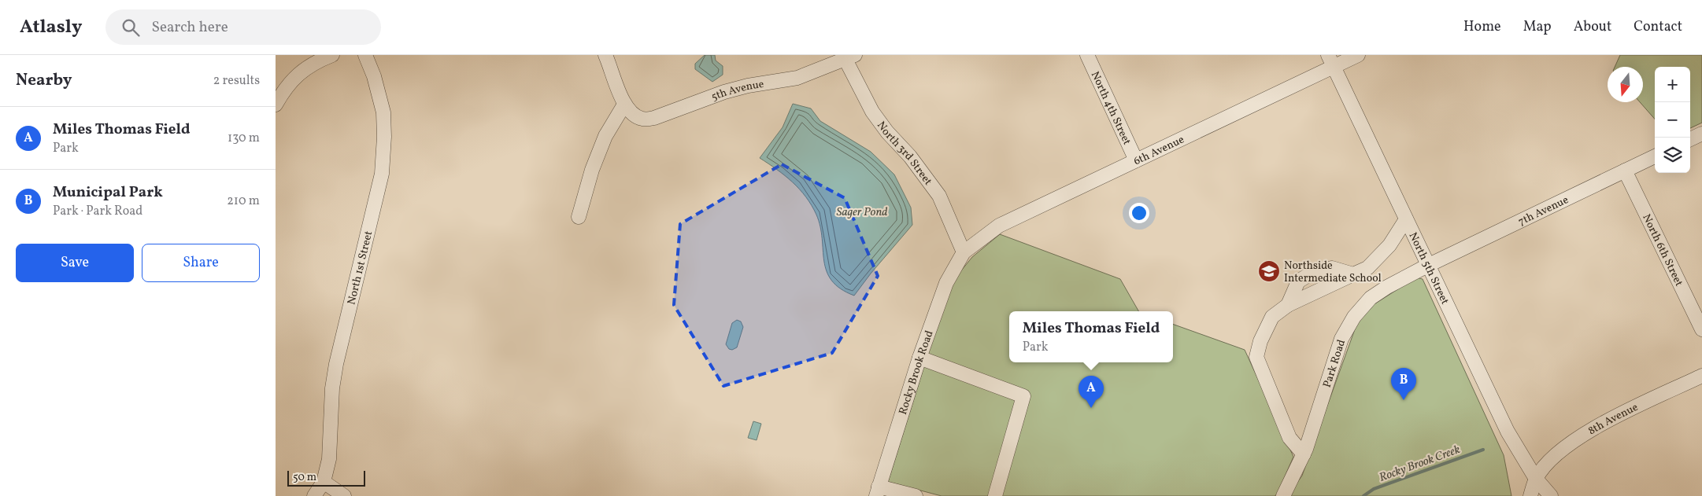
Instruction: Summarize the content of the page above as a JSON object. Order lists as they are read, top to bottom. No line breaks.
{"streets":{"street":["5th Avenue","North 4th Street","6th Avenue","North 3rd Street","7th Avenue","North 6th Street","North 1st Street","North 5th Street","Park Road","Rocky Brook Road","8th Avenue"]},"crossings":[["5th Avenue","North 3rd Street"],["North 4th Street","6th Avenue"],["6th Avenue","North 3rd Street"],["6th Avenue","North 5th Street"],["6th Avenue","Rocky Brook Road"],["North 3rd Street","Rocky Brook Road"],["7th Avenue","North 6th Street"],["7th Avenue","North 5th Street"],["7th Avenue","Park Road"],["North 5th Street","Park Road"],["North 5th Street","8th Avenue"]],"water":["Sager Pond","Rocky Brook Creek"],"places":{"school or university":["Northside Intermediate School"]},"scale_bar":"50 m","north":"bottom","page":{"header":"Atlasly","search":"Search here","nav":["Home","Map","About","Contact"],"heading":["Nearby","2 results"],"map_buttons":["+","−"],"list":[{"mark":"A","name":"Miles Thomas Field","note":"Park","value":"130 m"},{"mark":"B","name":"Municipal Park","note":"Park · Park Road","value":"210 m"}],"buttons":["Save","Share"],"popup":["Miles Thomas Field","Park"],"pins":["B","A"],"scale":"50 m"}}
